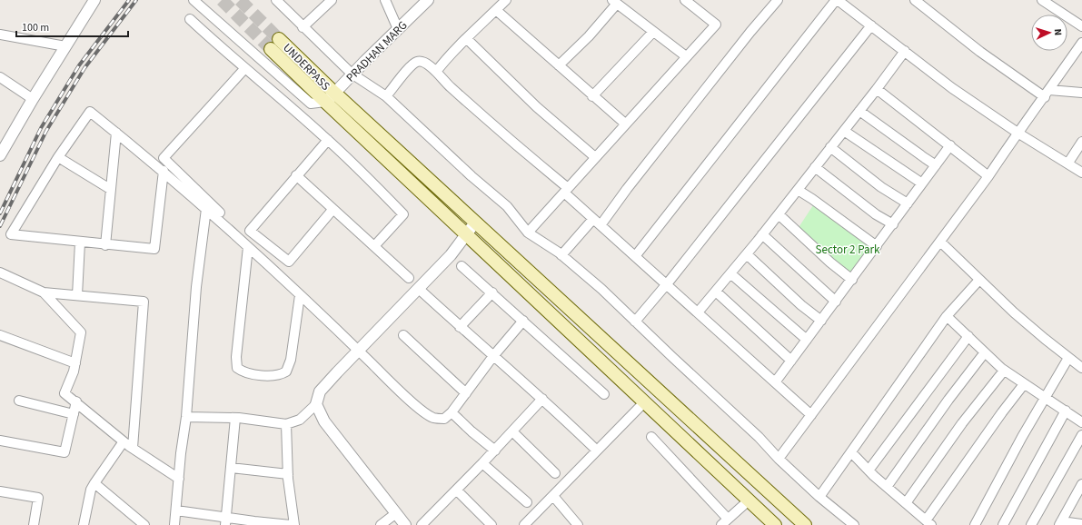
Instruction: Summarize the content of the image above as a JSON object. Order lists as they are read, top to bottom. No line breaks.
{"streets":{"main road":["UNDERPASS"],"street":["PRADHAN MARG"]},"crossings":[["PRADHAN MARG","UNDERPASS"]],"parks":["Sector 2 Park"],"scale_bar":"100 m","north":"right"}
